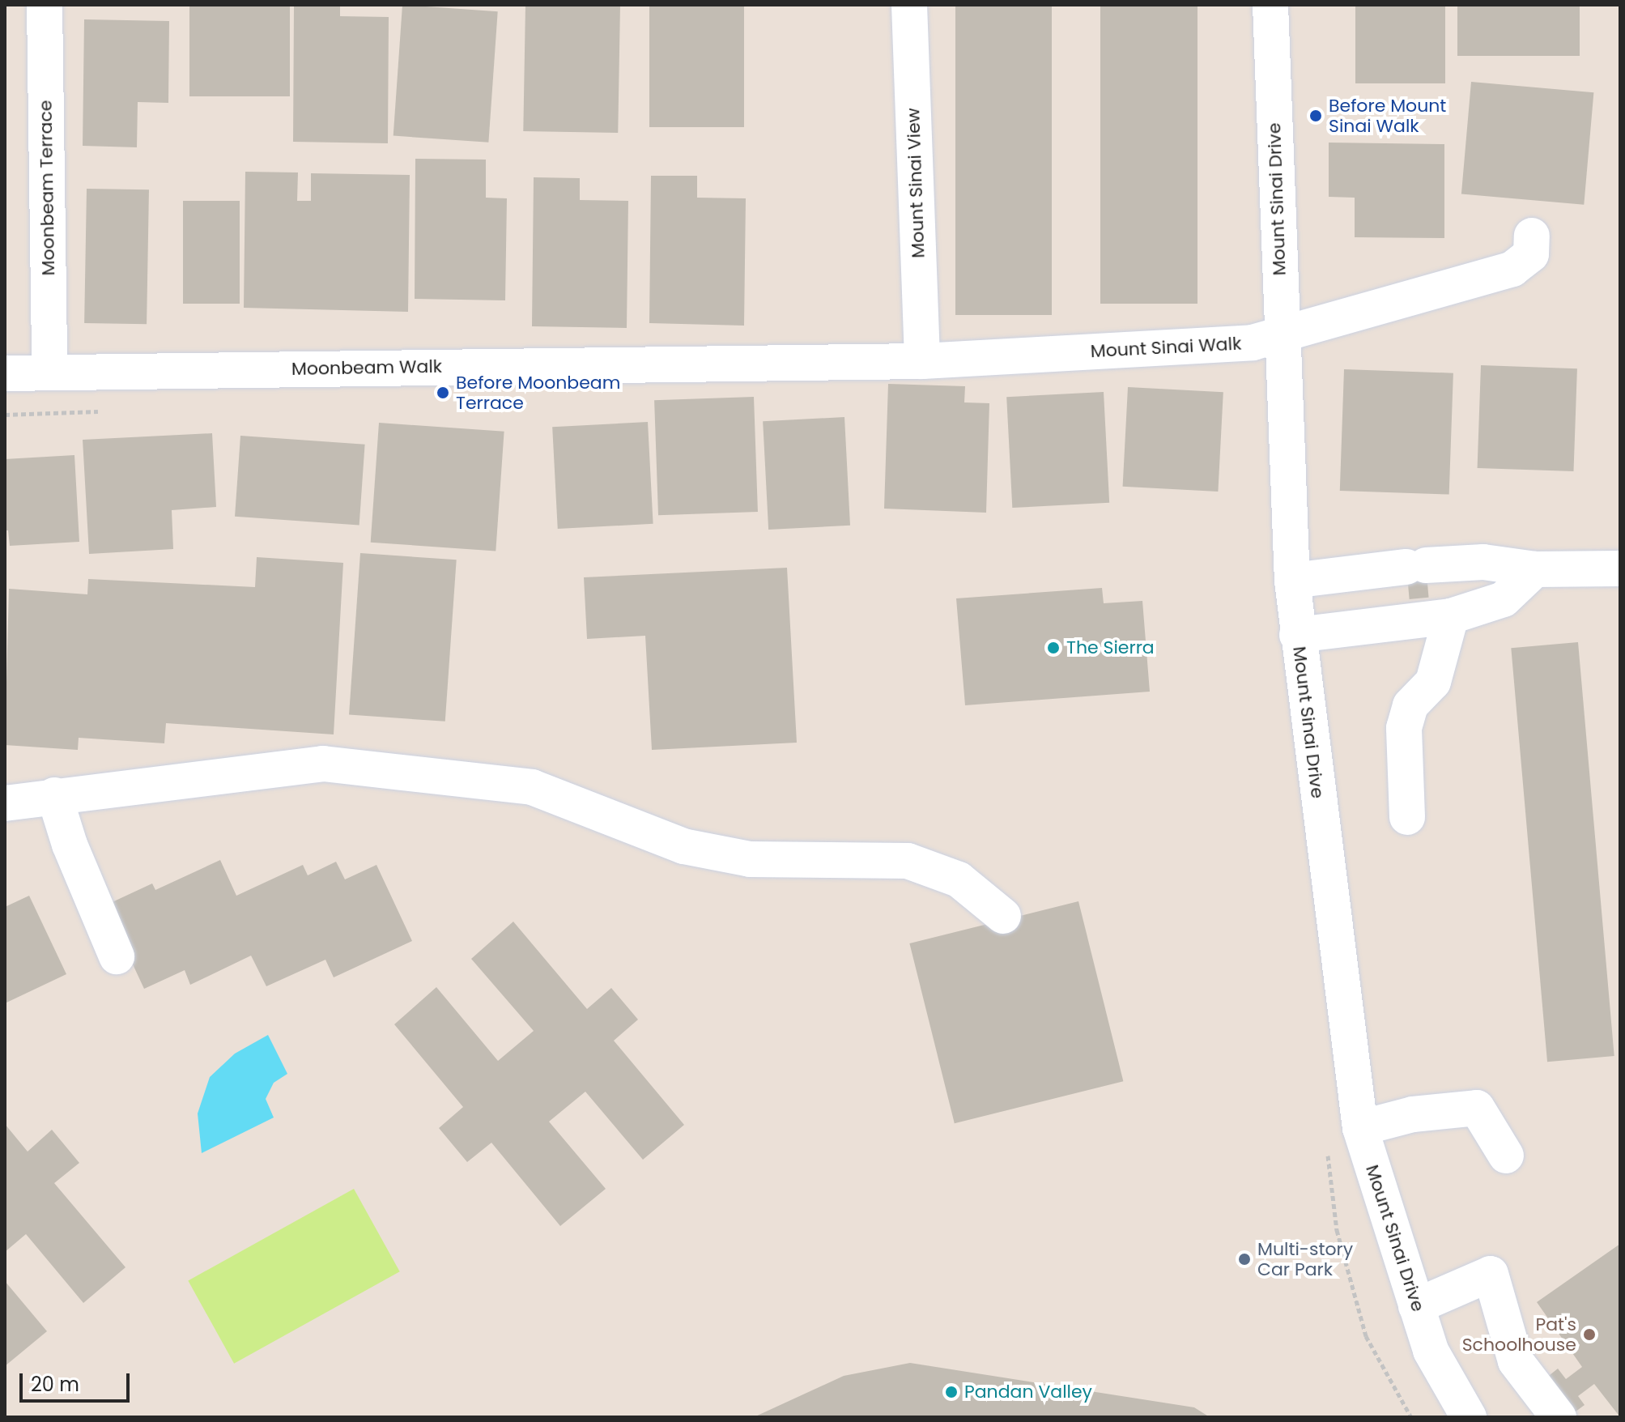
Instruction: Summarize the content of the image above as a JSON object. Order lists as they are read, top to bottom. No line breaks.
{"streets":{"street":["Mount Sinai View","Moonbeam Terrace","Mount Sinai Drive","Mount Sinai Walk","Moonbeam Walk"]},"crossings":[["Mount Sinai View","Mount Sinai Walk"],["Mount Sinai View","Moonbeam Walk"],["Moonbeam Terrace","Moonbeam Walk"],["Mount Sinai Drive","Mount Sinai Walk"],["Mount Sinai Walk","Moonbeam Walk"]],"places":["Before Mount Sinai Walk","Before Moonbeam Terrace","The Sierra","Multi-story Car Park","Pat's Schoolhouse","Pandan Valley"],"scale_bar":"20 m"}
